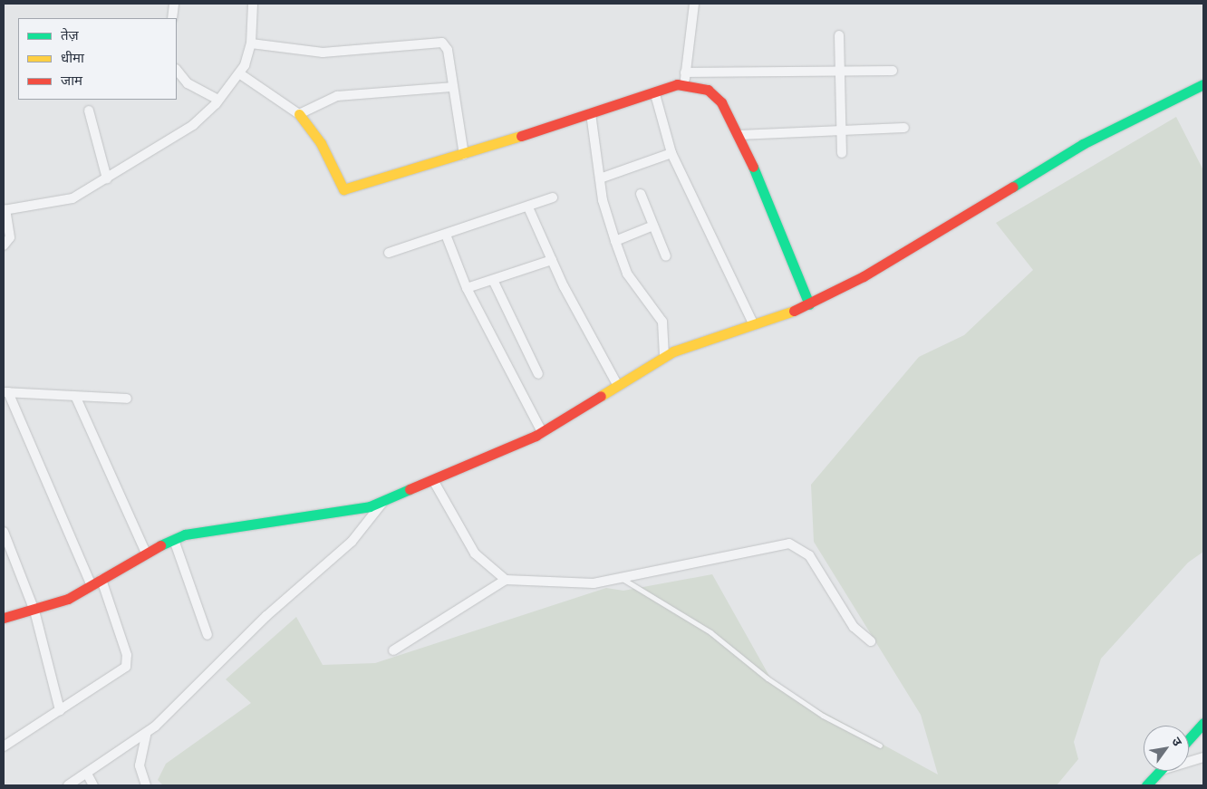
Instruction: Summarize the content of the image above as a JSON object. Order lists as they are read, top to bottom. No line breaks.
{"legend":["तेज़","धीमा","जाम"],"north":"top right"}
